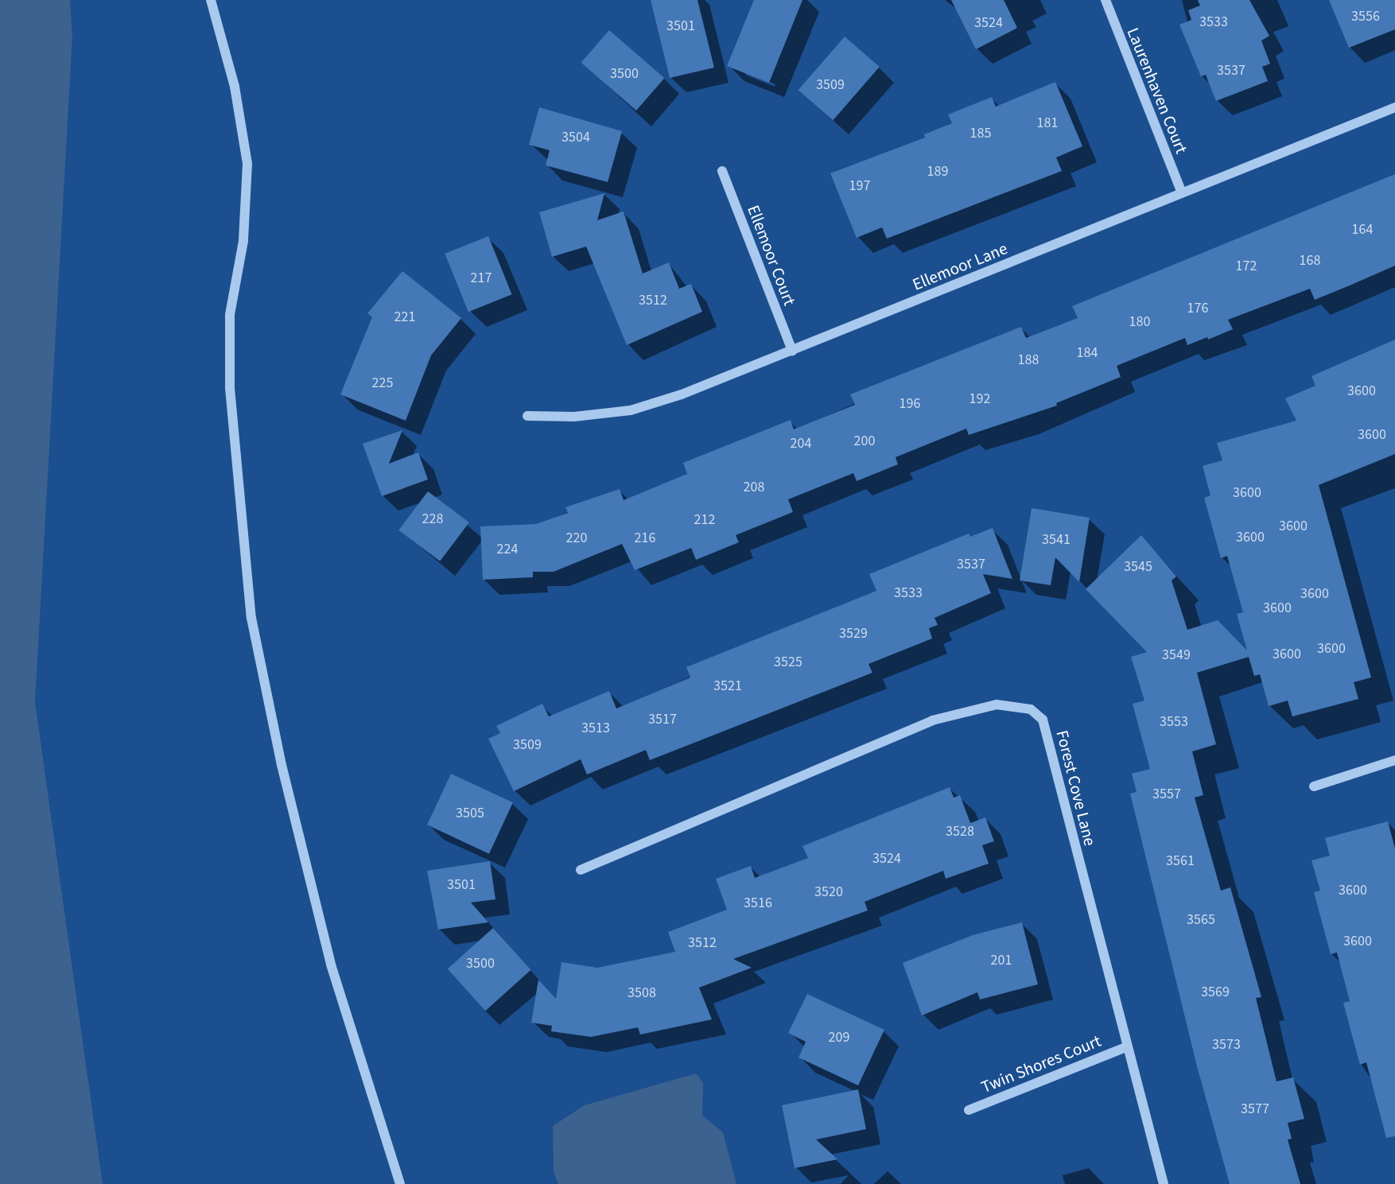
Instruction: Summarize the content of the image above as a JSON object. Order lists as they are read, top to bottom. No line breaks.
{"streets":{"street":["Laurenhaven Court","Ellemoor Court","Ellemoor Lane","Forest Cove Lane","Twin Shores Court"]},"crossings":[["Laurenhaven Court","Ellemoor Lane"],["Ellemoor Court","Ellemoor Lane"],["Forest Cove Lane","Twin Shores Court"]],"house_numbers":["3556","3533","3524","3501","3537","3500","3509","181","185","3504","189","197","164","168","172","217","3512","176","221","180","184","188","225","3600","192","196","3600","200","204","208","3600","228","212","3600","3600","220","216","3541","224","3537","3545","3533","3600","3600","3529","3600","3600","3549","3525","3521","3517","3553","3513","3509","3557","3505","3528","3524","3561","3501","3600","3520","3516","3565","3600","3512","201","3500","3569","3508","209","3573","3577"]}
